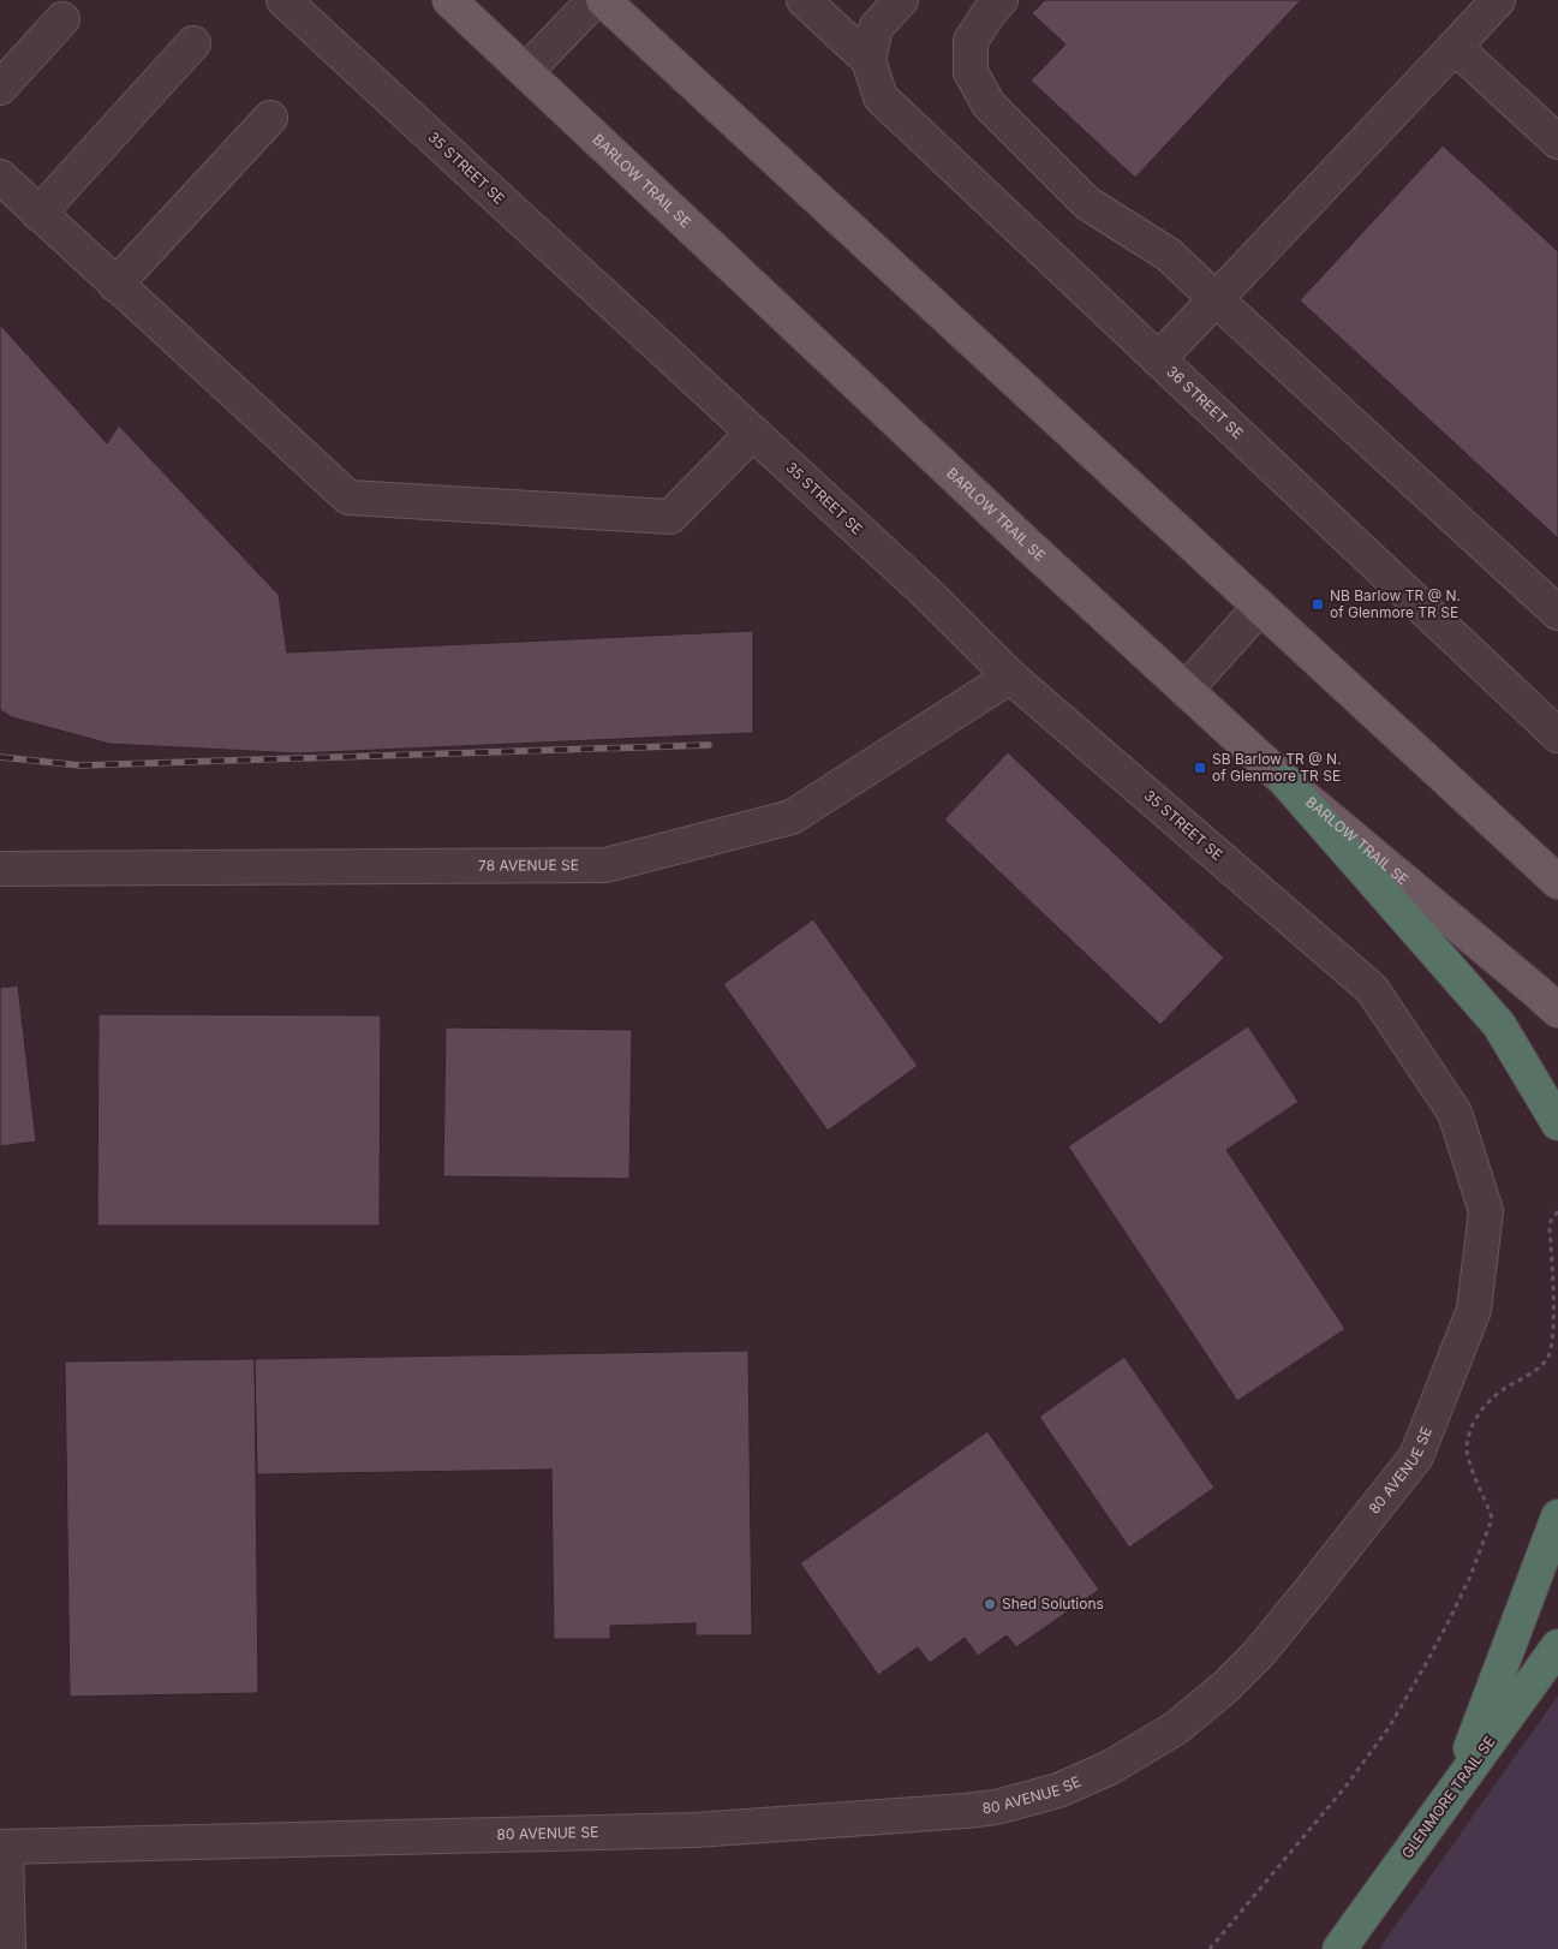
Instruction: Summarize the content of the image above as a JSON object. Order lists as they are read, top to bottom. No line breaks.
{"streets":{"highway":["GLENMORE TRAIL SE"],"main road":["BARLOW TRAIL SE"],"street":["35 STREET SE","36 STREET SE","78 AVENUE SE","80 AVENUE SE"]},"crossings":[["35 STREET SE","78 AVENUE SE"],["35 STREET SE","80 AVENUE SE"]],"places":{"transit":["NB Barlow TR @ N. of Glenmore TR SE","SB Barlow TR @ N. of Glenmore TR SE"],"other":["Shed Solutions"]}}
